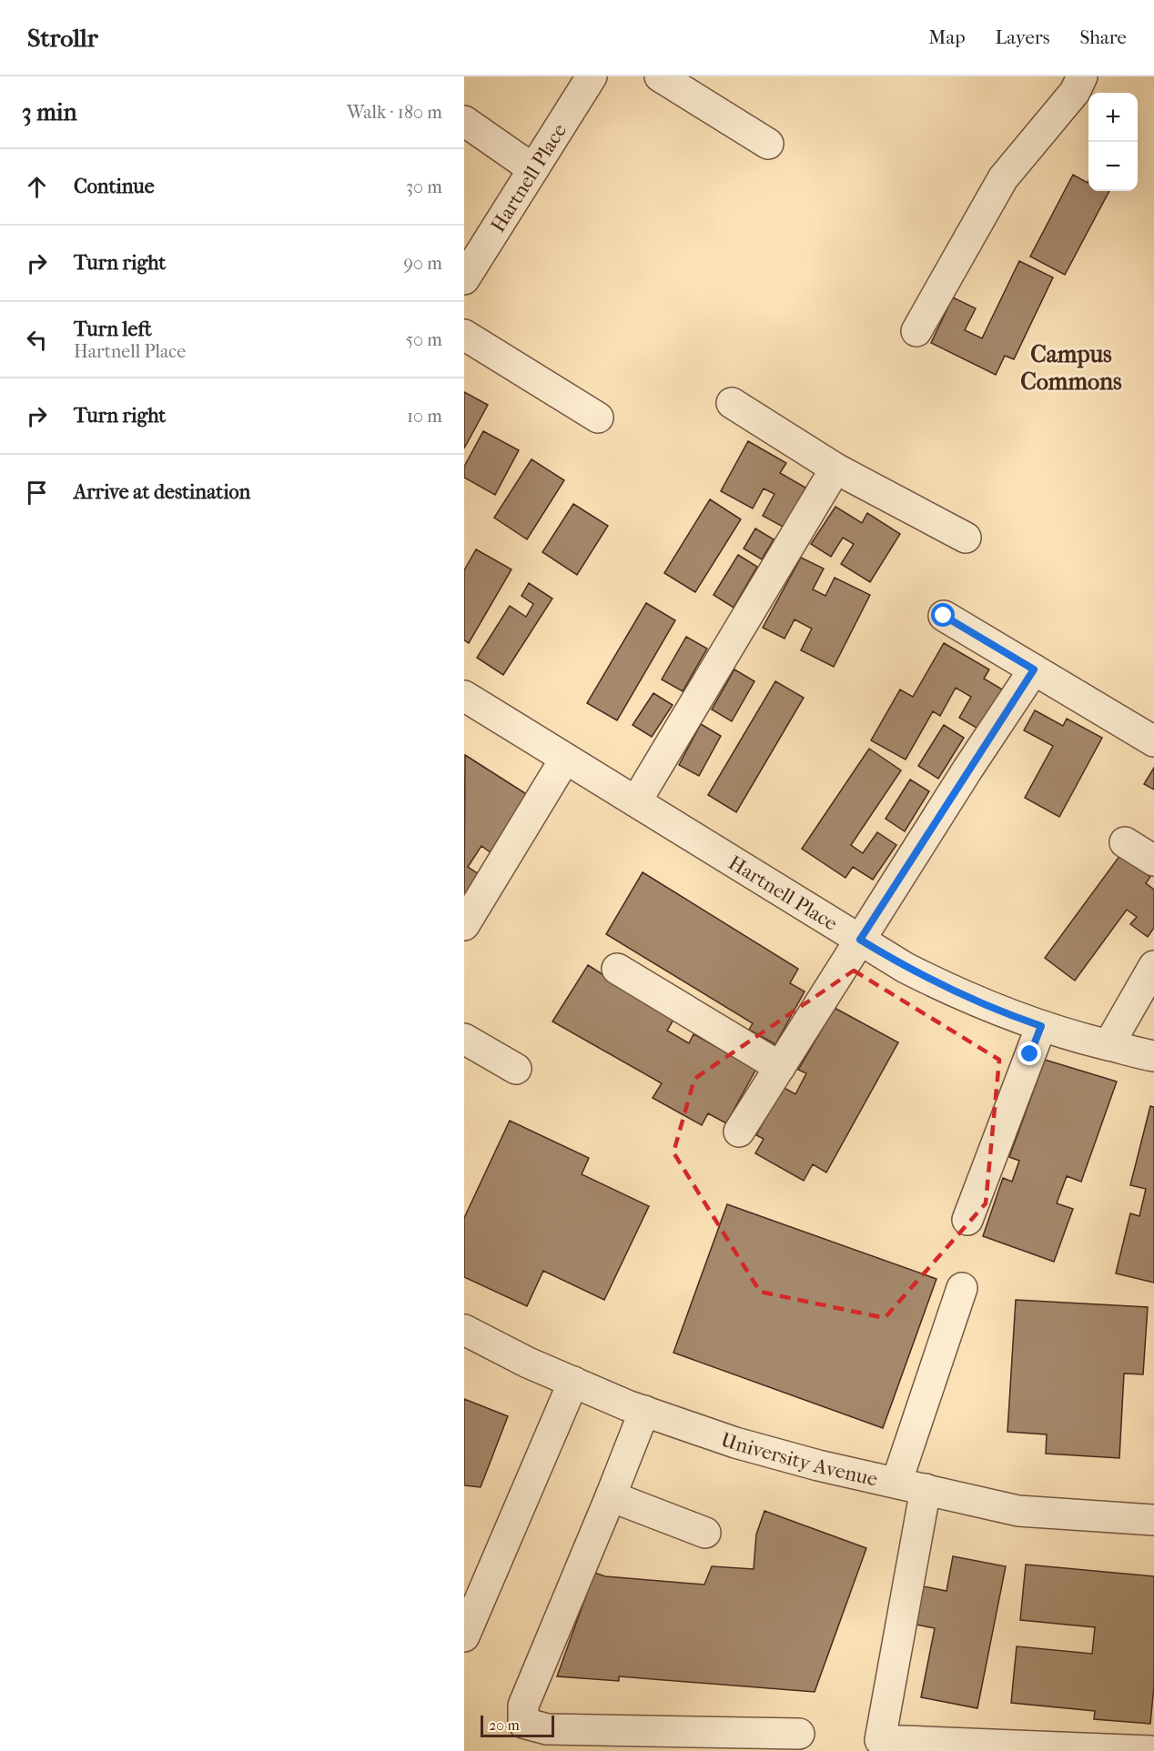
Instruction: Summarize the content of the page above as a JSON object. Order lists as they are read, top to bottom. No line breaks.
{"streets":{"street":["Hartnell Place","University Avenue"]},"districts":["Campus Commons"],"scale_bar":"20 m","page":{"header":"Strollr","nav":["Map","Layers","Share"],"heading":["3 min","Walk · 180 m"],"map_buttons":["+","−"],"list":[["Continue","30 m"],["Turn right","90 m"],["Turn left","Hartnell Place","50 m"],["Turn right","10 m"],"Arrive at destination"],"scale":"20 m"}}
